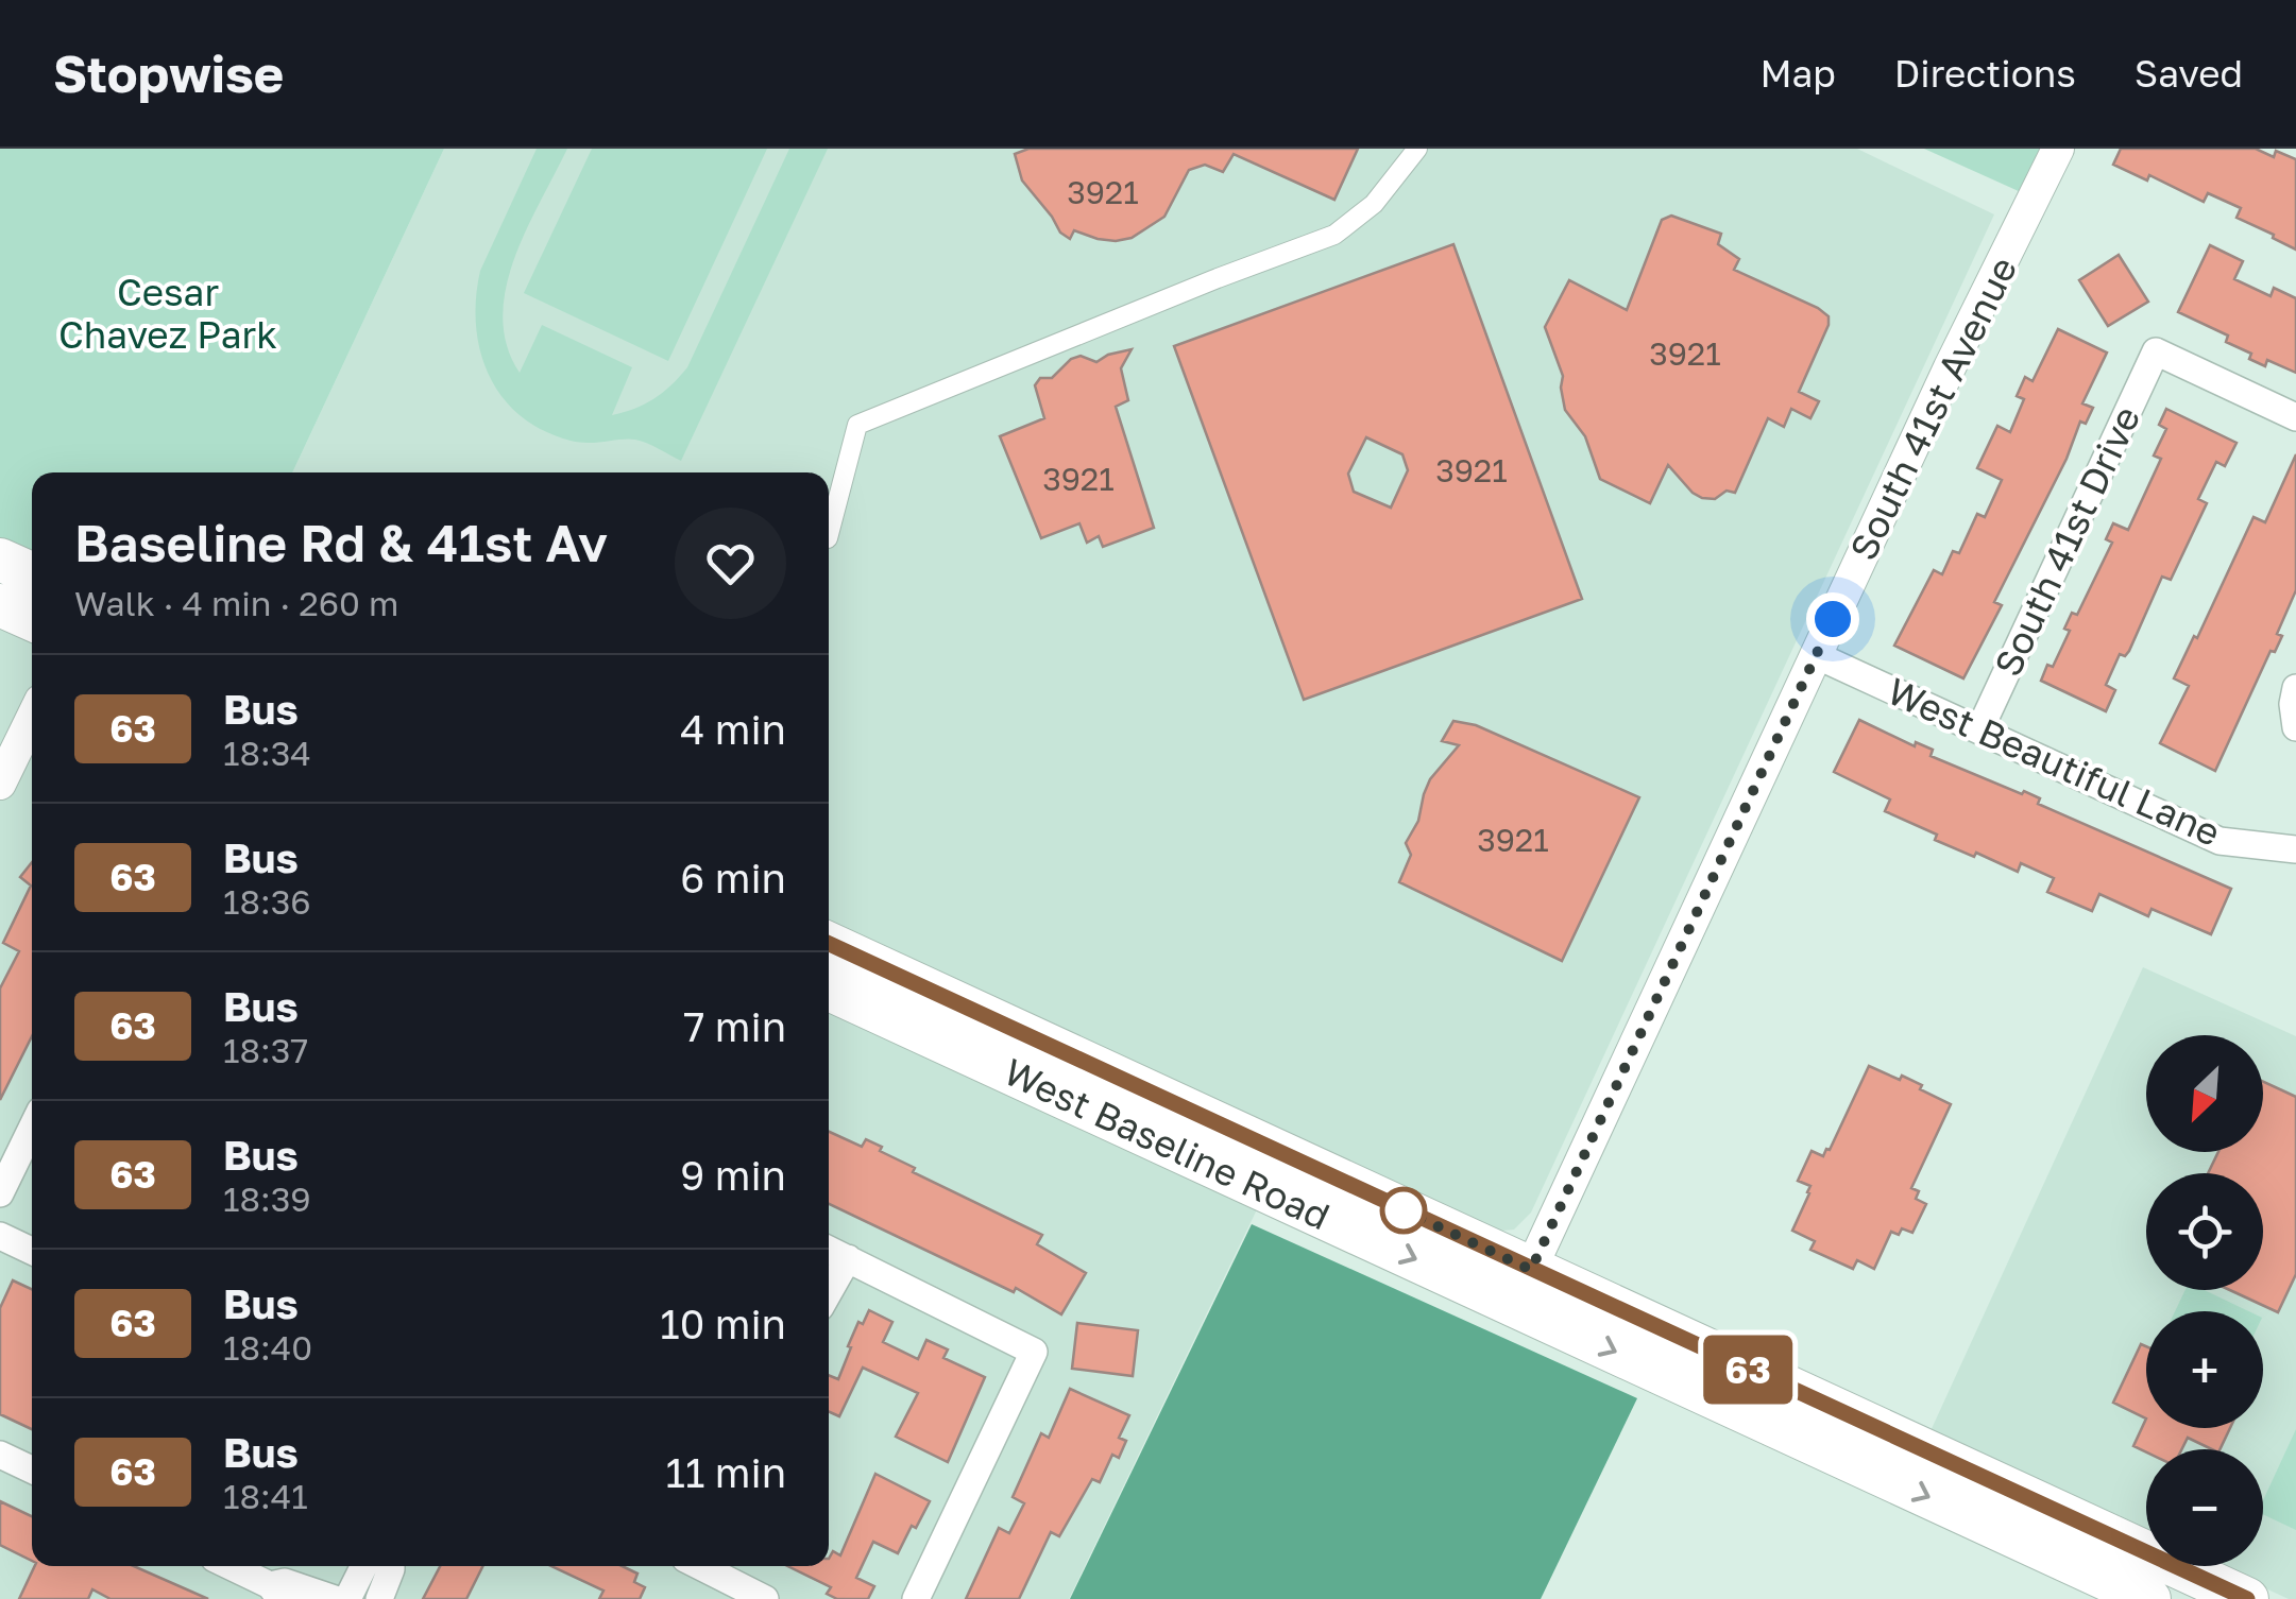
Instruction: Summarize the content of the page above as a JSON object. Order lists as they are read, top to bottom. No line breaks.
{"streets":{"main road":["West Baseline Road"],"street":["South 41st Avenue","South 41st Drive","West Beautiful Lane"]},"crossings":[["South 41st Avenue","West Beautiful Lane"],["South 41st Avenue","West Baseline Road"],["South 41st Drive","West Beautiful Lane"]],"parks":["Cesar Chavez Park"],"lines":["bus line 63"],"house_numbers":["3921","3921","3921","3921","3921"],"north":"bottom left","page":{"header":"Stopwise","nav":["Map","Directions","Saved"],"on_map":"63","heading":["Baseline Rd & 41st Av","Walk · 4 min · 260 m"],"list":[{"mark":"63","name":"Bus","note":"18:34","value":"4 min"},{"mark":"63","name":"Bus","note":"18:36","value":"6 min"},{"mark":"63","name":"Bus","note":"18:37","value":"7 min"},{"mark":"63","name":"Bus","note":"18:39","value":"9 min"},{"mark":"63","name":"Bus","note":"18:40","value":"10 min"},{"mark":"63","name":"Bus","note":"18:41","value":"11 min"}],"map_buttons":["+","−"]}}
